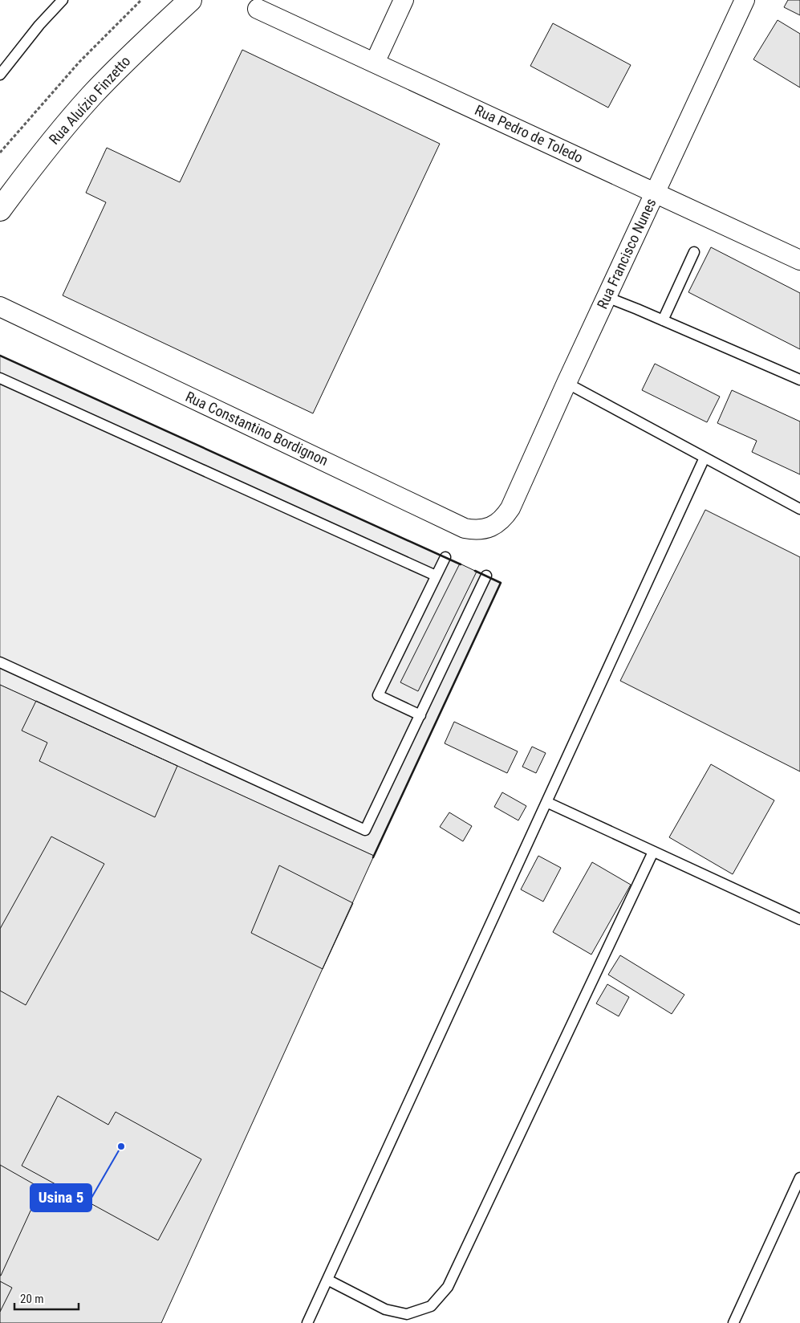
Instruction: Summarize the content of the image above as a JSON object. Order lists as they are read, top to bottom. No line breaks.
{"streets":{"main road":["Rua Aluízio Finzetto"],"street":["Rua Pedro de Toledo","Rua Francisco Nunes","Rua Constantino Bordignon"]},"crossings":[["Rua Pedro de Toledo","Rua Francisco Nunes"],["Rua Francisco Nunes","Rua Constantino Bordignon"]],"places":["Usina 5"],"scale_bar":"20 m"}
